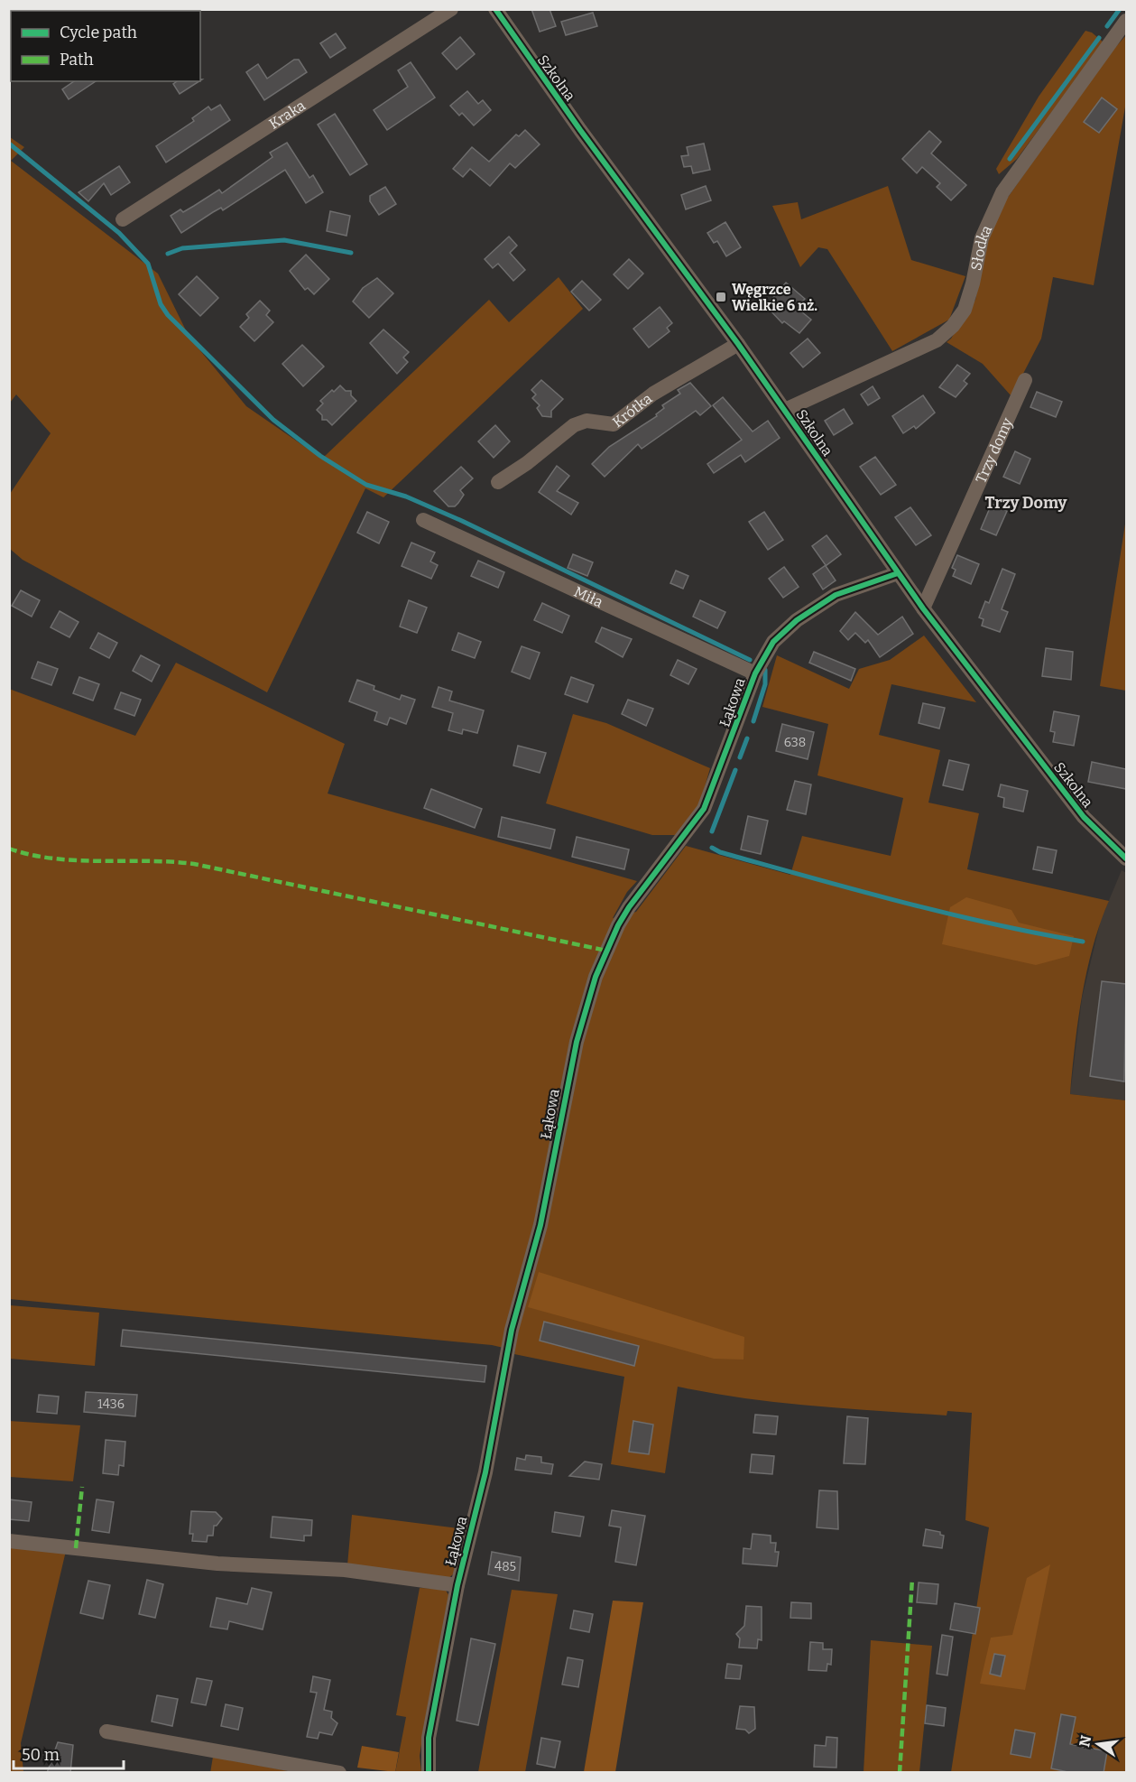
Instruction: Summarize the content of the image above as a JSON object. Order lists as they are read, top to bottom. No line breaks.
{"streets":{"street":["Szkolna","Kraka","Słodka","Krótka","Trzy domy","Miła","Łąkowa"]},"crossings":[["Szkolna","Słodka"],["Szkolna","Krótka"],["Szkolna","Trzy domy"],["Szkolna","Łąkowa"],["Miła","Łąkowa"]],"districts":["Trzy Domy"],"places":{"transit":["Węgrzce Wielkie 6 nż."]},"house_numbers":["638","1436","485"],"legend":["Cycle path","Path"],"scale_bar":"50 m","north":"left"}
